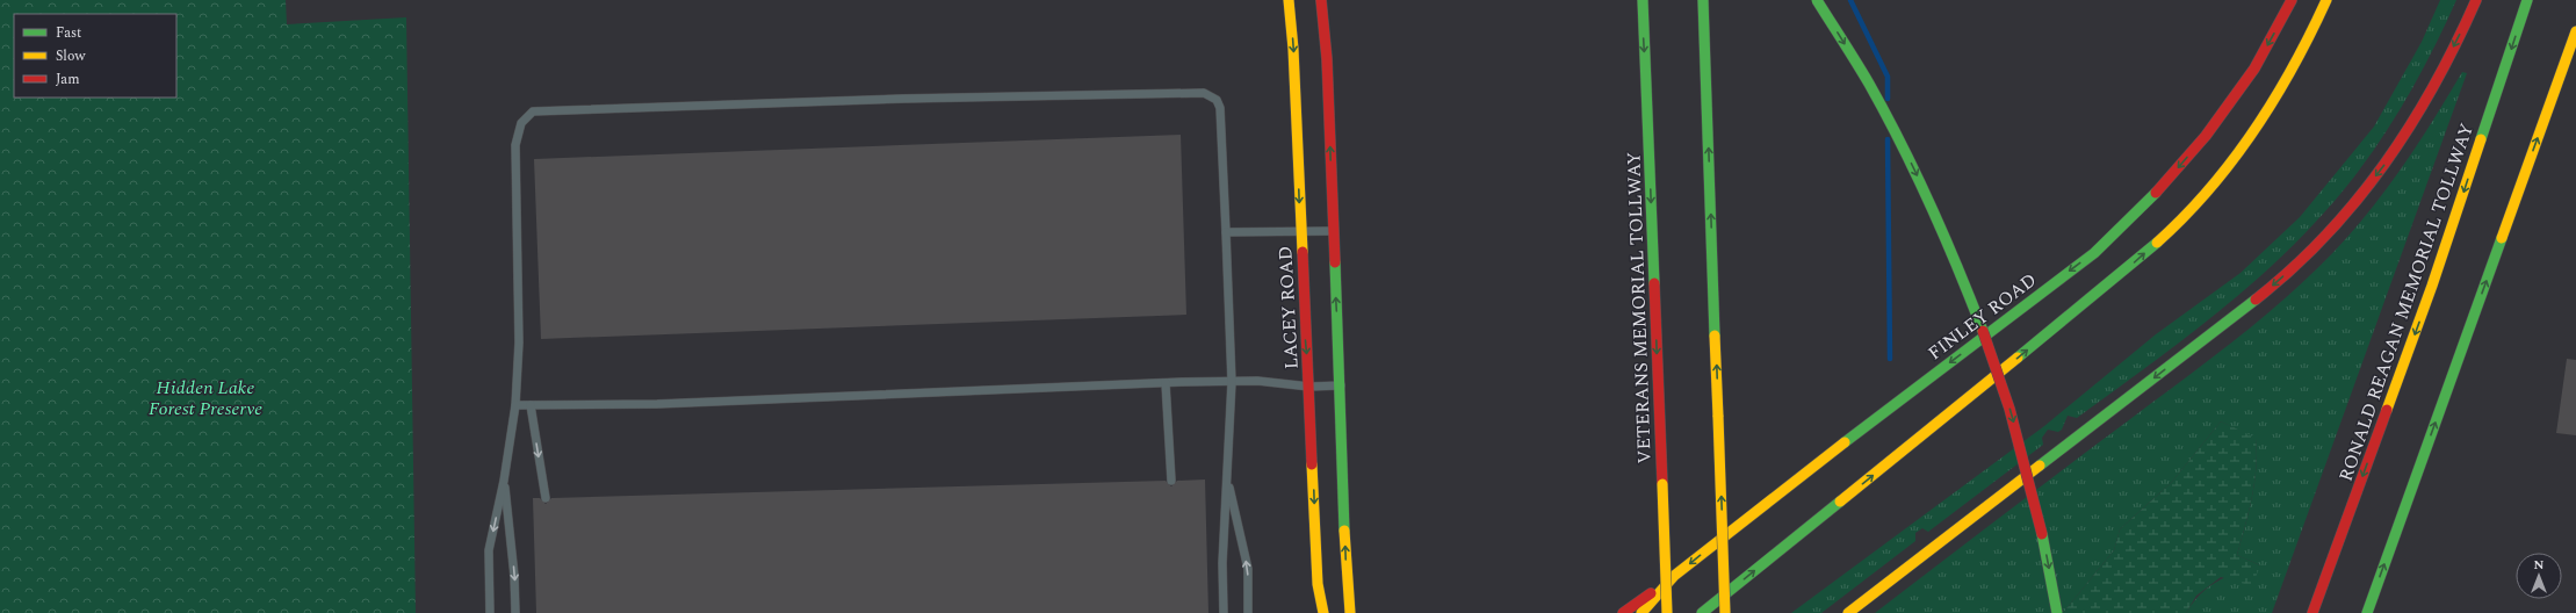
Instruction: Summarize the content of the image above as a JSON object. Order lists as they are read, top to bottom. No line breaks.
{"streets":{"main road":["RONALD REAGAN MEMORIAL TOLLWAY","LACEY ROAD","VETERANS MEMORIAL TOLLWAY","FINLEY ROAD"]},"parks":["Hidden Lake Forest Preserve"],"legend":["Fast","Slow","Jam"],"north":"top"}
